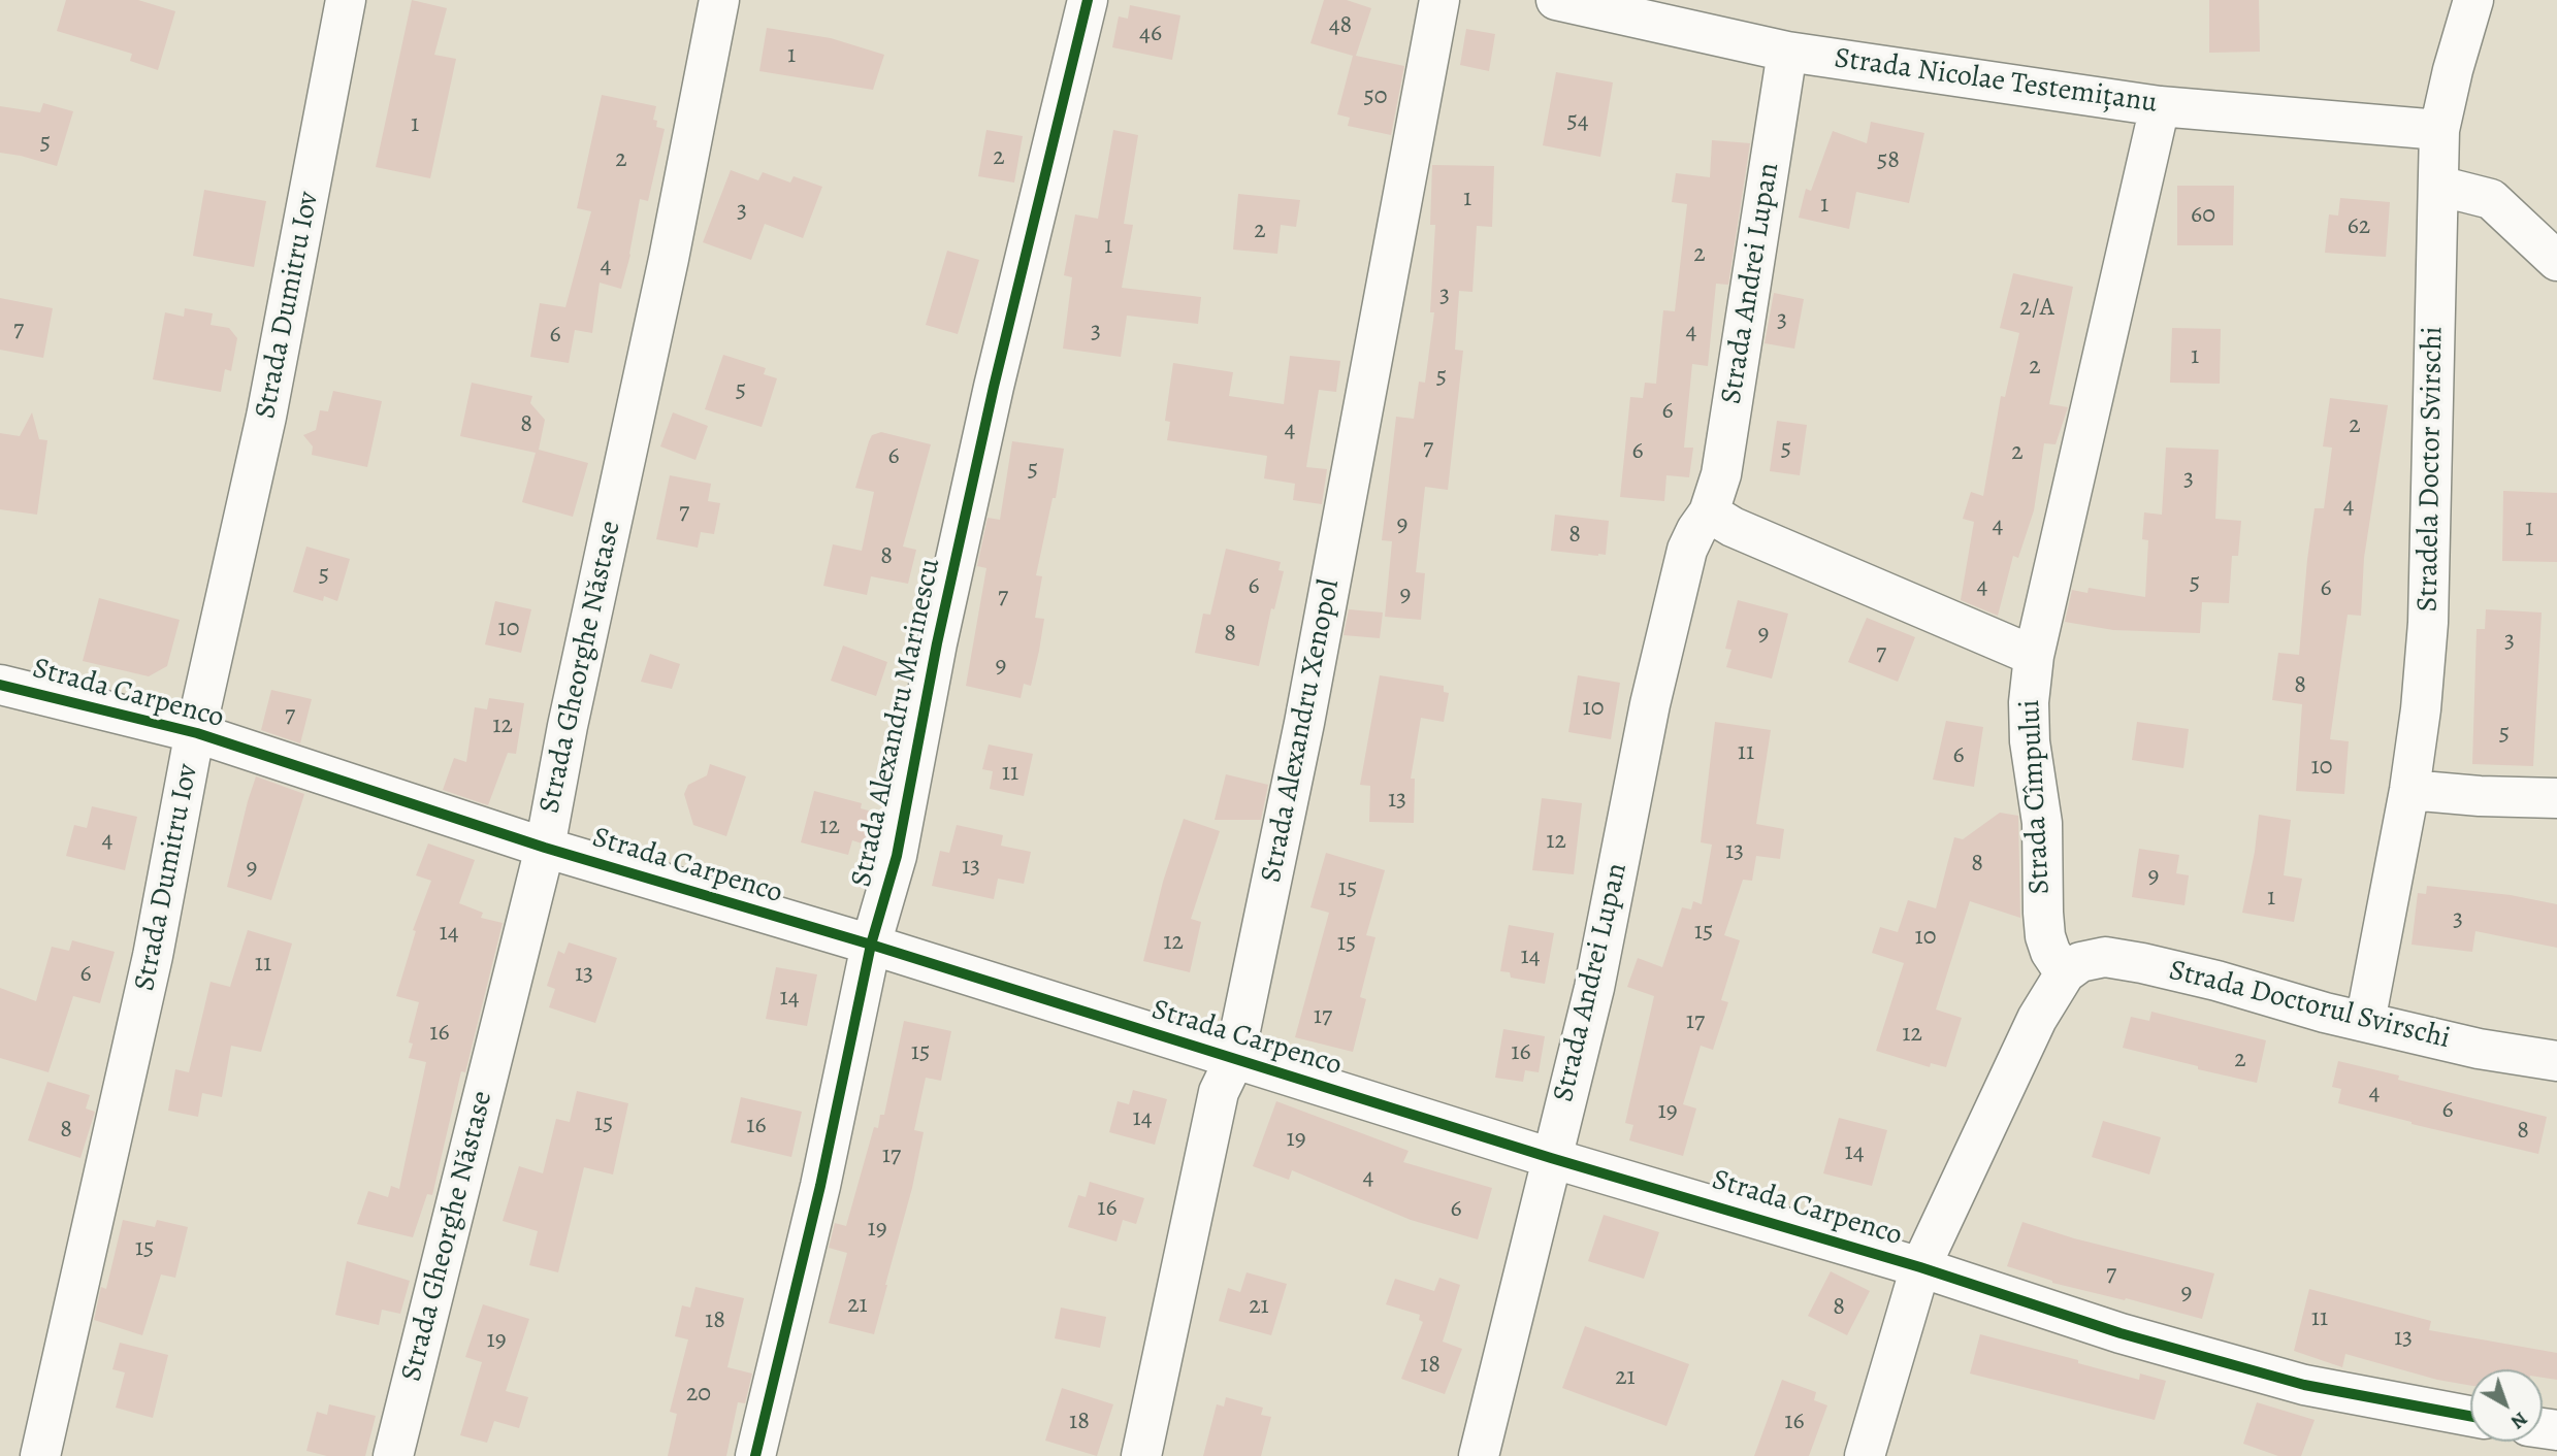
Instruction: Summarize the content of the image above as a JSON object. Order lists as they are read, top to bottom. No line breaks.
{"streets":{"street":["Strada Nicolae Testemițanu","Strada Andrei Lupan","Strada Dumitru Iov","Stradela Doctor Svirschi","Strada Gheorghe Năstase","Strada Carpenco","Strada Alexandru Marinescu","Strada Alexandru Xenopol","Strada Cîmpului","Strada Doctorul Svirschi"]},"crossings":[["Strada Nicolae Testemițanu","Strada Andrei Lupan"],["Strada Nicolae Testemițanu","Stradela Doctor Svirschi"],["Strada Nicolae Testemițanu","Strada Cîmpului"],["Strada Andrei Lupan","Strada Carpenco"],["Strada Dumitru Iov","Strada Carpenco"],["Stradela Doctor Svirschi","Strada Doctorul Svirschi"],["Strada Gheorghe Năstase","Strada Carpenco"],["Strada Carpenco","Strada Alexandru Marinescu"],["Strada Carpenco","Strada Alexandru Xenopol"],["Strada Cîmpului","Strada Doctorul Svirschi"]],"house_numbers":["48","46","1","50","54","1","5","2","2","58","1","1","3","60","62","2","1","2","4","3","2/A","3","7","3","4","6","1","2","5","5","6","8","2","4","7","5","6","2","6","5","3","4","7","9","4","1","8","8","5","5","6","4","6","9","7","10","8","9","3","7","9","8","10","7","12","5","11","6","10","11","13","12","4","12","13","8","13","9","9","15","1","3","15","14","10","12","15","14","11","6","13","14","17","17","16","12","15","16","2","4","6","19","14","15","16","8","8","19","14","17","4","16","6","19","15","7","9","21","21","8","11","18","13","19","18","21","20","18","16"],"north":"bottom right"}
